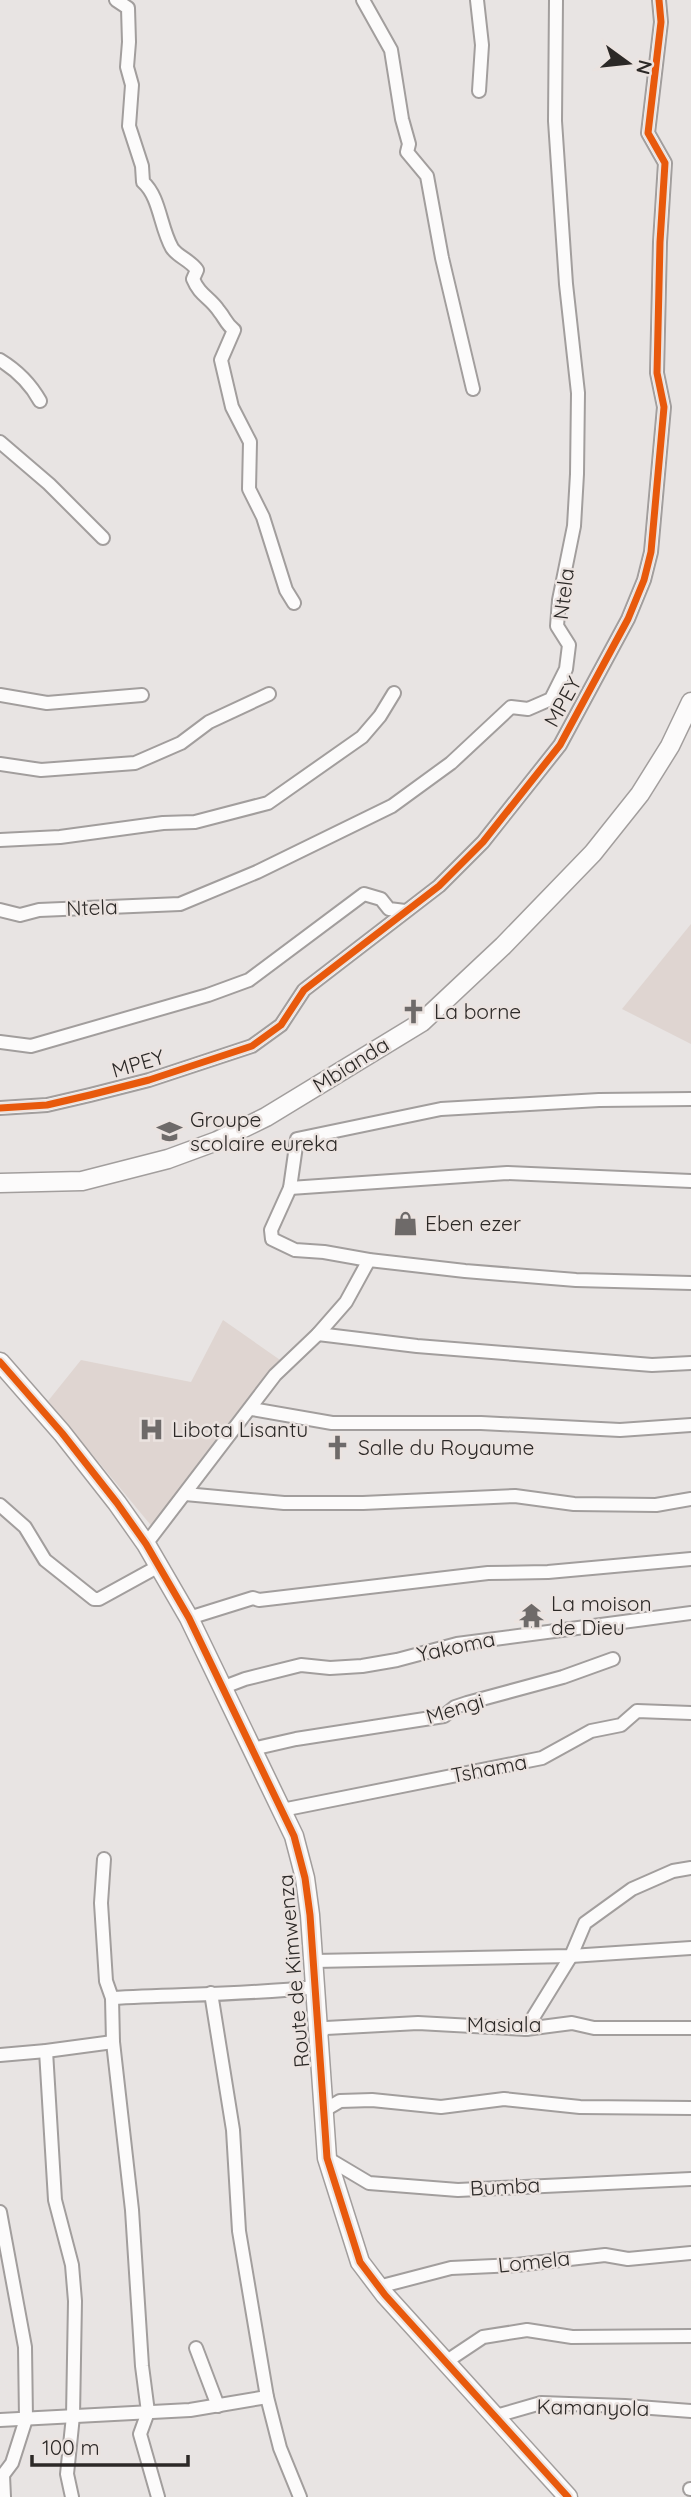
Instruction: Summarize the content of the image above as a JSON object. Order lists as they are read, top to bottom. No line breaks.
{"streets":{"street":["Ntela","MPEY","Mbianda","Yakoma","Mengi","Tshama","Route de Kimwenza","Masiala","Bumba","Lomela","Kamanyola"]},"crossings":[["Yakoma","Route de Kimwenza"],["Mengi","Route de Kimwenza"],["Tshama","Route de Kimwenza"],["Route de Kimwenza","Masiala"],["Route de Kimwenza","Bumba"],["Route de Kimwenza","Lomela"],["Route de Kimwenza","Kamanyola"]],"places":{"church":["La borne","Salle du Royaume"],"school or university":["Groupe scolaire eureka"],"shop":["Eben ezer"],"hospital":["Libota Lisantu"],"temple":["La moison de Dieu"]},"scale_bar":"100 m","north":"right"}
